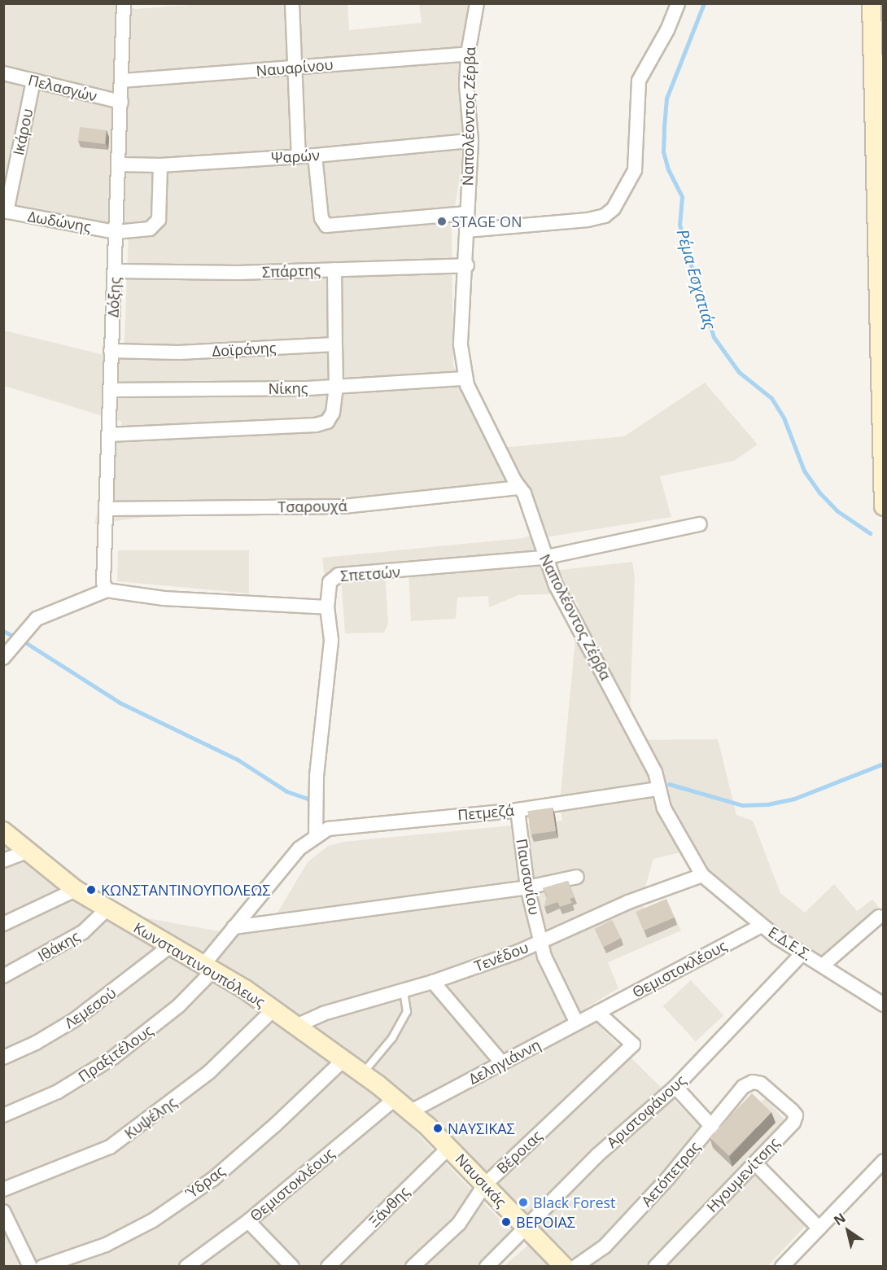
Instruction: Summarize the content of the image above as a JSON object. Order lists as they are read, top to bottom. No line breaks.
{"streets":{"street":["Ναυαρίνου","Πελασγών","Ναπολέοντος Ζέρβα","Ικάρου","Ψαρών","Δωδώνης","Σπάρτης","Δόξης","Δοϊράνης","Νίκης","Τσαρουχά","Σπετσών","Πετμεζά","Παυσανίου","Ε.Δ.Ε.Σ.","Ιθάκης","Τενέδου","Κωνσταντινουπόλεως","Θεμιστοκλέους","Λεμεσού","Πραξιτέλους","Δεληγιάννη","Αριστοφάνους","Κυψέλης","Βέροιας","Αετόπετρας","Ηγουμενίτσης","Ναυσικάς","Ύδρας","Ξάνθης"]},"crossings":[["Ναυαρίνου","Ναπολέοντος Ζέρβα"],["Ναυαρίνου","Δόξης"],["Πελασγών","Ικάρου"],["Πελασγών","Δόξης"],["Ναπολέοντος Ζέρβα","Ψαρών"],["Ναπολέοντος Ζέρβα","Σπάρτης"],["Ναπολέοντος Ζέρβα","Νίκης"],["Ναπολέοντος Ζέρβα","Τσαρουχά"],["Ναπολέοντος Ζέρβα","Σπετσών"],["Ναπολέοντος Ζέρβα","Πετμεζά"],["Ναπολέοντος Ζέρβα","Ε.Δ.Ε.Σ."],["Ναπολέοντος Ζέρβα","Τενέδου"],["Ικάρου","Δωδώνης"],["Ψαρών","Δωδώνης"],["Ψαρών","Δόξης"],["Δωδώνης","Δόξης"],["Σπάρτης","Δόξης"],["Δόξης","Δοϊράνης"],["Δόξης","Νίκης"],["Δόξης","Τσαρουχά"],["Σπετσών","Πετμεζά"],["Πετμεζά","Παυσανίου"],["Πετμεζά","Πραξιτέλους"],["Παυσανίου","Τενέδου"],["Παυσανίου","Δεληγιάννη"],["Ε.Δ.Ε.Σ.","Τενέδου"],["Ε.Δ.Ε.Σ.","Θεμιστοκλέους"],["Ε.Δ.Ε.Σ.","Αριστοφάνους"],["Ιθάκης","Κωνσταντινουπόλεως"],["Τενέδου","Κωνσταντινουπόλεως"],["Κωνσταντινουπόλεως","Θεμιστοκλέους"],["Κωνσταντινουπόλεως","Λεμεσού"],["Κωνσταντινουπόλεως","Πραξιτέλους"],["Κωνσταντινουπόλεως","Κυψέλης"],["Κωνσταντινουπόλεως","Ναυσικάς"],["Κωνσταντινουπόλεως","Ύδρας"],["Θεμιστοκλέους","Δεληγιάννη"],["Θεμιστοκλέους","Βέροιας"],["Θεμιστοκλέους","Ναυσικάς"],["Δεληγιάννη","Βέροιας"],["Δεληγιάννη","Ναυσικάς"],["Αριστοφάνους","Ναυσικάς"],["Βέροιας","Ναυσικάς"],["Αετόπετρας","Ηγουμενίτσης"],["Ναυσικάς","Ξάνθης"]],"water":["Ρέμα Εσχατιάς"],"places":["STAGE ON","ΚΩΝΣΤΑΝΤΙΝΟΥΠΟΛΕΩΣ","ΝΑΥΣΙΚΑΣ","Black Forest","ΒΕΡΟΙΑΣ"],"north":"top left"}
